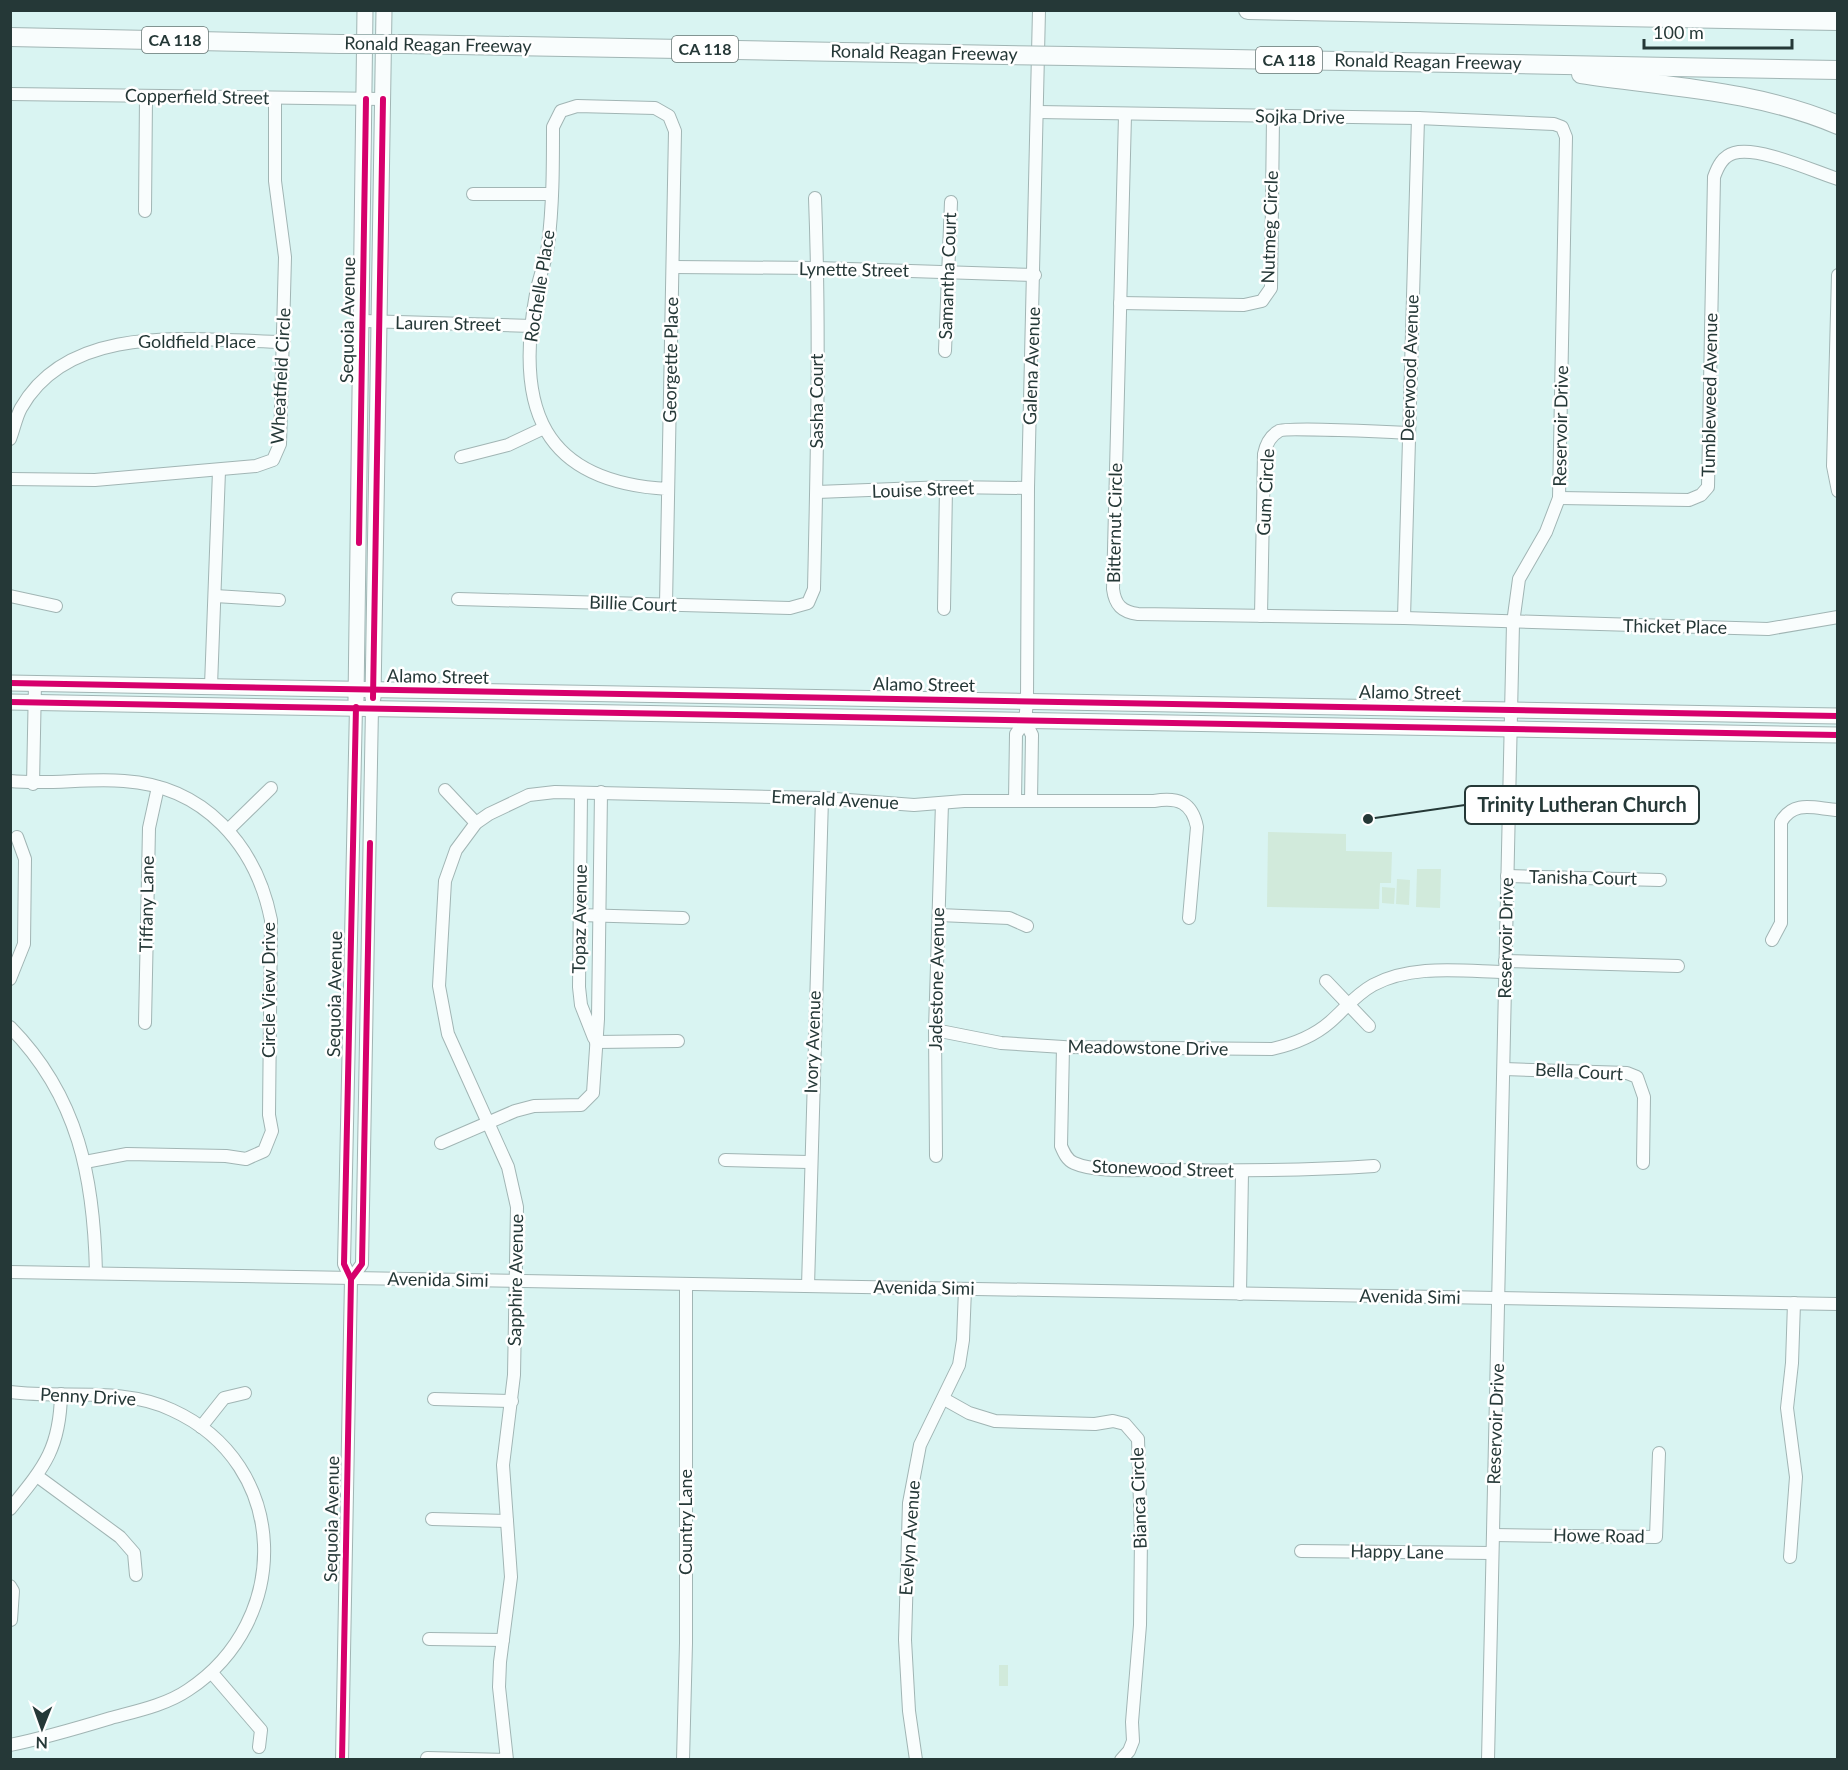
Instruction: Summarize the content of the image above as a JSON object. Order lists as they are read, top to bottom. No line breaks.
{"streets":{"highway":["CA 118","Ronald Reagan Freeway"],"main road":["Sequoia Avenue","Alamo Street"],"street":["Copperfield Street","Sojka Drive","Nutmeg Circle","Lynette Street","Samantha Court","Rochelle Place","Lauren Street","Goldfield Place","Georgette Place","Galena Avenue","Deerwood Avenue","Wheatfield Circle","Tumbleweed Avenue","Sasha Court","Reservoir Drive","Louise Street","Gum Circle","Bitternut Circle","Billie Court","Thicket Place","Emerald Avenue","Tanisha Court","Tiffany Lane","Topaz Avenue","Jadestone Avenue","Circle View Drive","Ivory Avenue","Meadowstone Drive","Bella Court","Stonewood Street","Avenida Simi","Sapphire Avenue","Penny Drive","Bianca Circle","Country Lane","Howe Road","Evelyn Avenue","Happy Lane"]},"crossings":[["Copperfield Street","Sequoia Avenue"],["Copperfield Street","Wheatfield Circle"],["Sojka Drive","Nutmeg Circle"],["Sojka Drive","Galena Avenue"],["Sojka Drive","Deerwood Avenue"],["Sojka Drive","Reservoir Drive"],["Sojka Drive","Bitternut Circle"],["Nutmeg Circle","Bitternut Circle"],["Lynette Street","Samantha Court"],["Lynette Street","Georgette Place"],["Lynette Street","Galena Avenue"],["Lynette Street","Sasha Court"],["Rochelle Place","Lauren Street"],["Rochelle Place","Georgette Place"],["Sequoia Avenue","Lauren Street"],["Sequoia Avenue","Alamo Street"],["Sequoia Avenue","Avenida Simi"],["Goldfield Place","Wheatfield Circle"],["Georgette Place","Billie Court"],["Galena Avenue","Louise Street"],["Galena Avenue","Alamo Street"],["Galena Avenue","Emerald Avenue"],["Deerwood Avenue","Gum Circle"],["Deerwood Avenue","Bitternut Circle"],["Tumbleweed Avenue","Reservoir Drive"],["Sasha Court","Louise Street"],["Sasha Court","Billie Court"],["Reservoir Drive","Bitternut Circle"],["Reservoir Drive","Thicket Place"],["Reservoir Drive","Alamo Street"],["Reservoir Drive","Tanisha Court"],["Reservoir Drive","Meadowstone Drive"],["Reservoir Drive","Bella Court"],["Reservoir Drive","Avenida Simi"],["Reservoir Drive","Howe Road"],["Reservoir Drive","Happy Lane"],["Gum Circle","Bitternut Circle"],["Bitternut Circle","Thicket Place"],["Emerald Avenue","Topaz Avenue"],["Emerald Avenue","Jadestone Avenue"],["Emerald Avenue","Ivory Avenue"],["Emerald Avenue","Sapphire Avenue"],["Tiffany Lane","Circle View Drive"],["Topaz Avenue","Sapphire Avenue"],["Jadestone Avenue","Meadowstone Drive"],["Ivory Avenue","Avenida Simi"],["Meadowstone Drive","Stonewood Street"],["Avenida Simi","Sapphire Avenue"],["Avenida Simi","Country Lane"],["Avenida Simi","Evelyn Avenue"],["Bianca Circle","Evelyn Avenue"]],"places":["Trinity Lutheran Church"],"scale_bar":"100 m","north":"bottom"}
